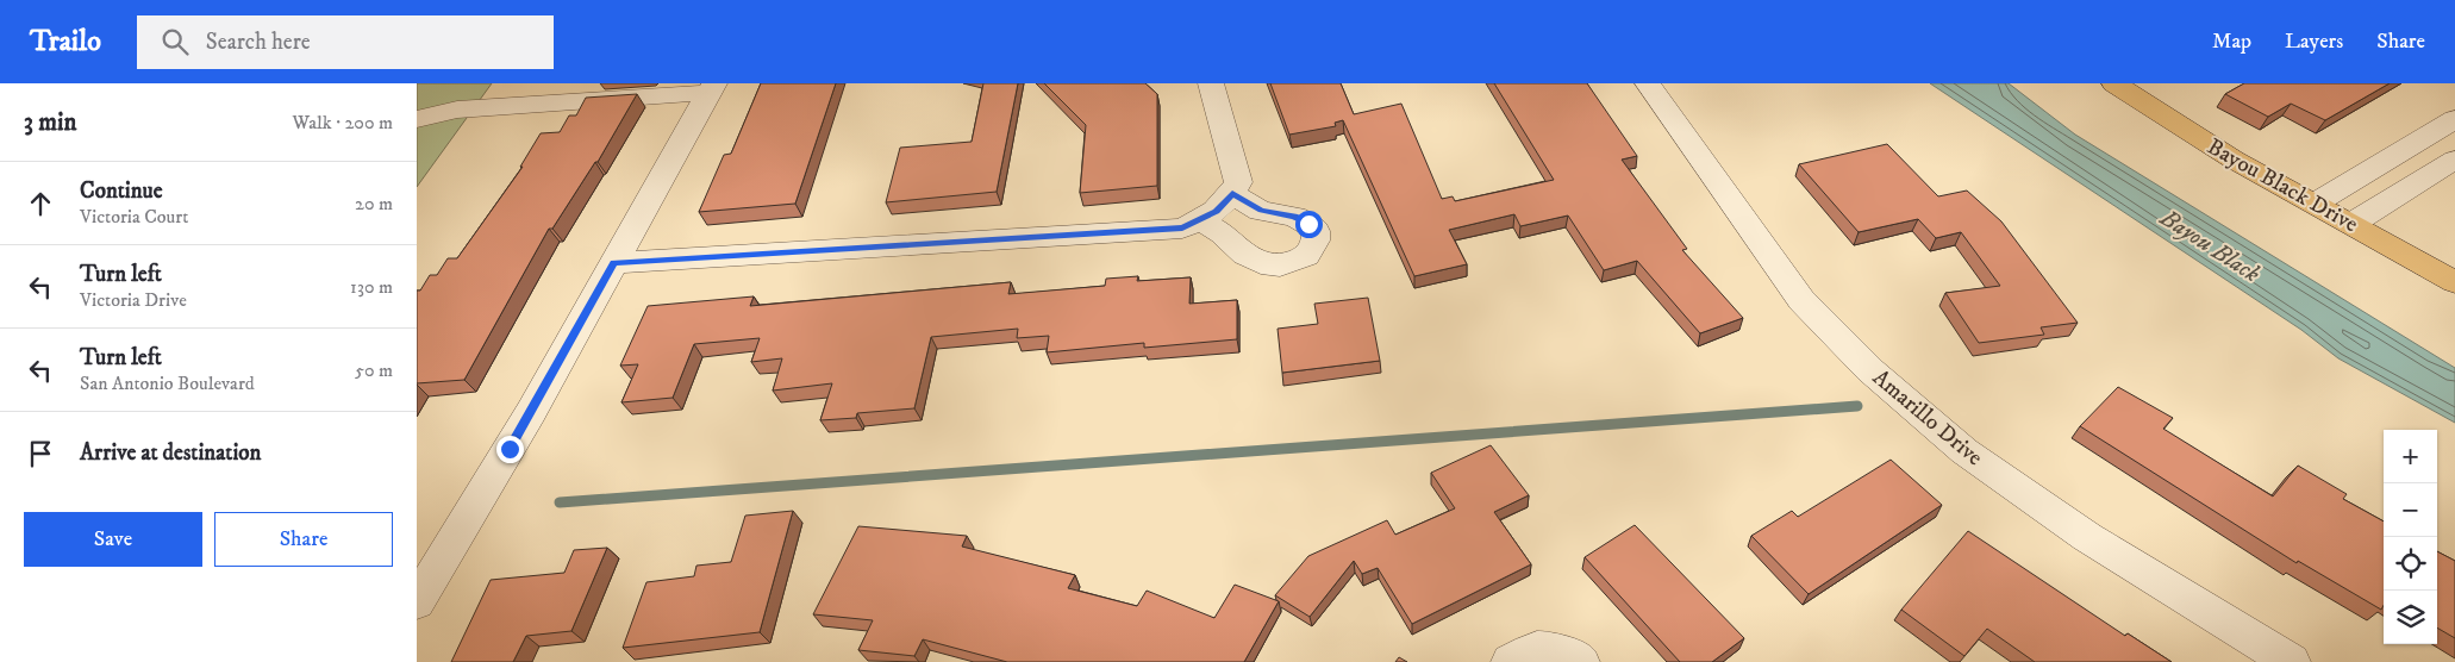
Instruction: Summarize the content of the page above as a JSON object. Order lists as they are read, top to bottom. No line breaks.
{"streets":{"main road":["Bayou Black Drive"],"street":["Amarillo Drive"]},"water":["Bayou Black"],"page":{"header":"Trailo","search":"Search here","nav":["Map","Layers","Share"],"heading":["3 min","Walk · 200 m"],"list":[["Continue","Victoria Court","20 m"],["Turn left","Victoria Drive","130 m"],["Turn left","San Antonio Boulevard","50 m"],"Arrive at destination"],"map_buttons":["+","−"],"buttons":["Save","Share"]}}
